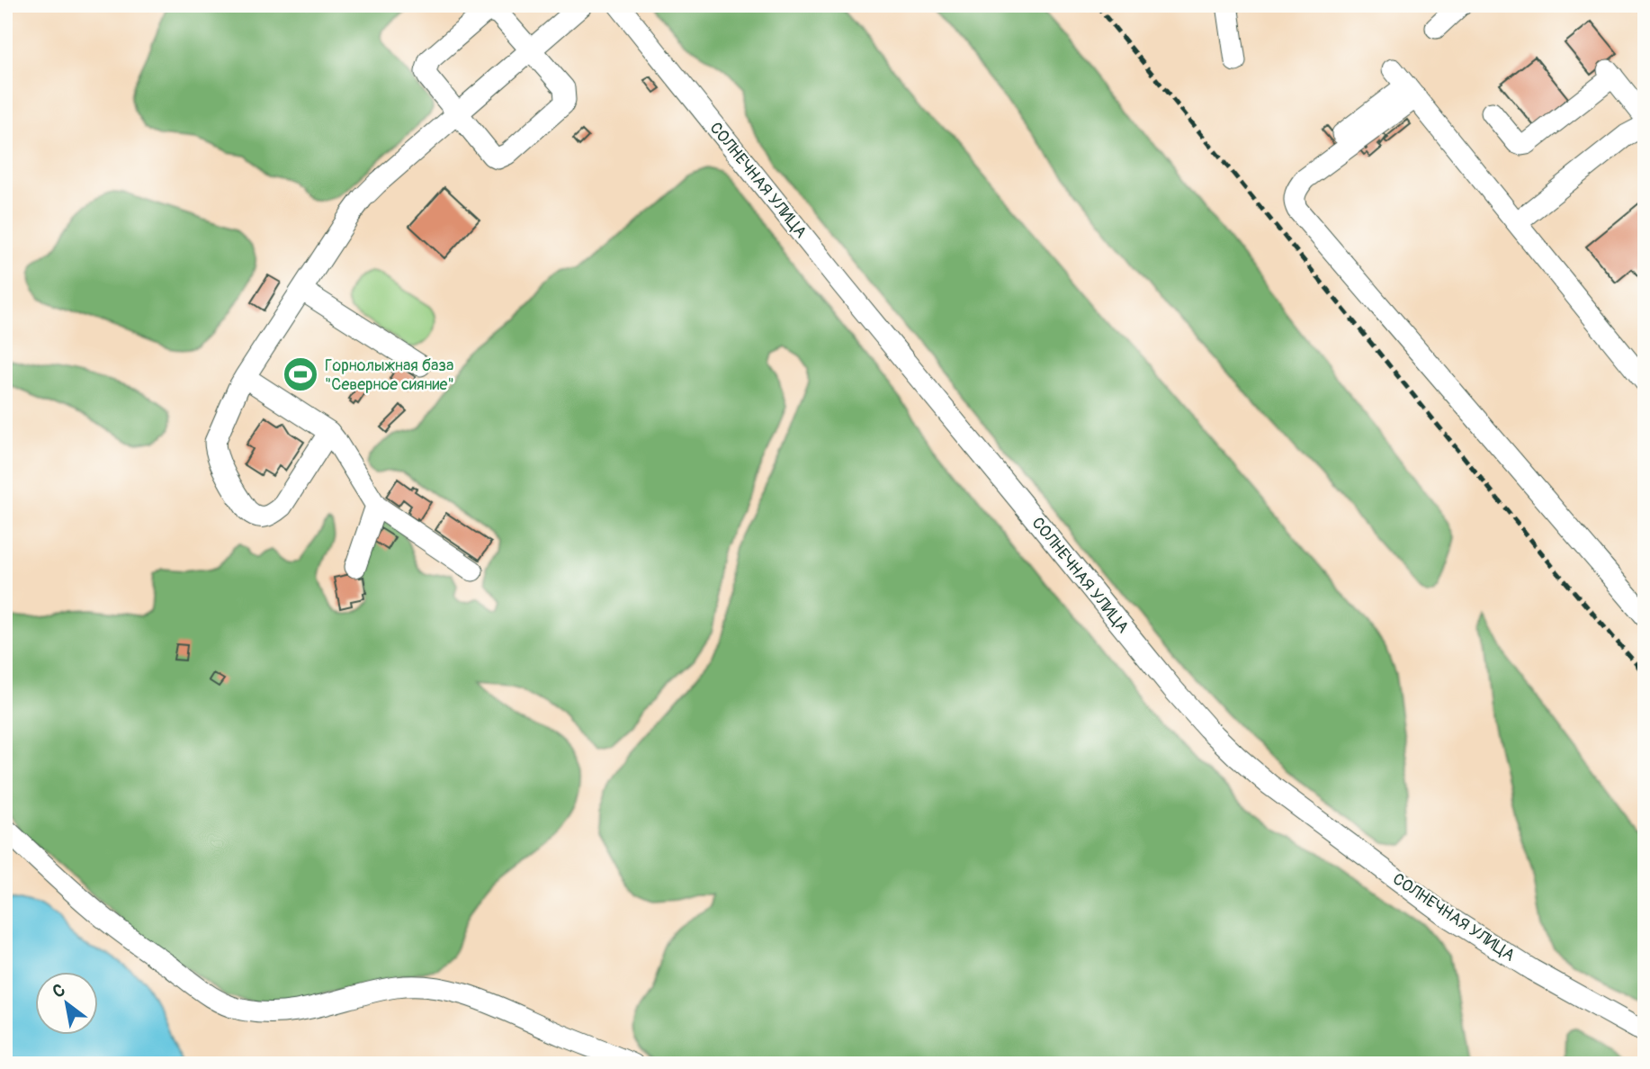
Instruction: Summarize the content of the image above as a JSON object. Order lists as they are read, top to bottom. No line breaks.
{"streets":{"street":["СОЛНЕЧНАЯ УЛИЦА"]},"places":{"sports":["Горнолыжная база \"Северное сияние\""]},"north":"top left"}
